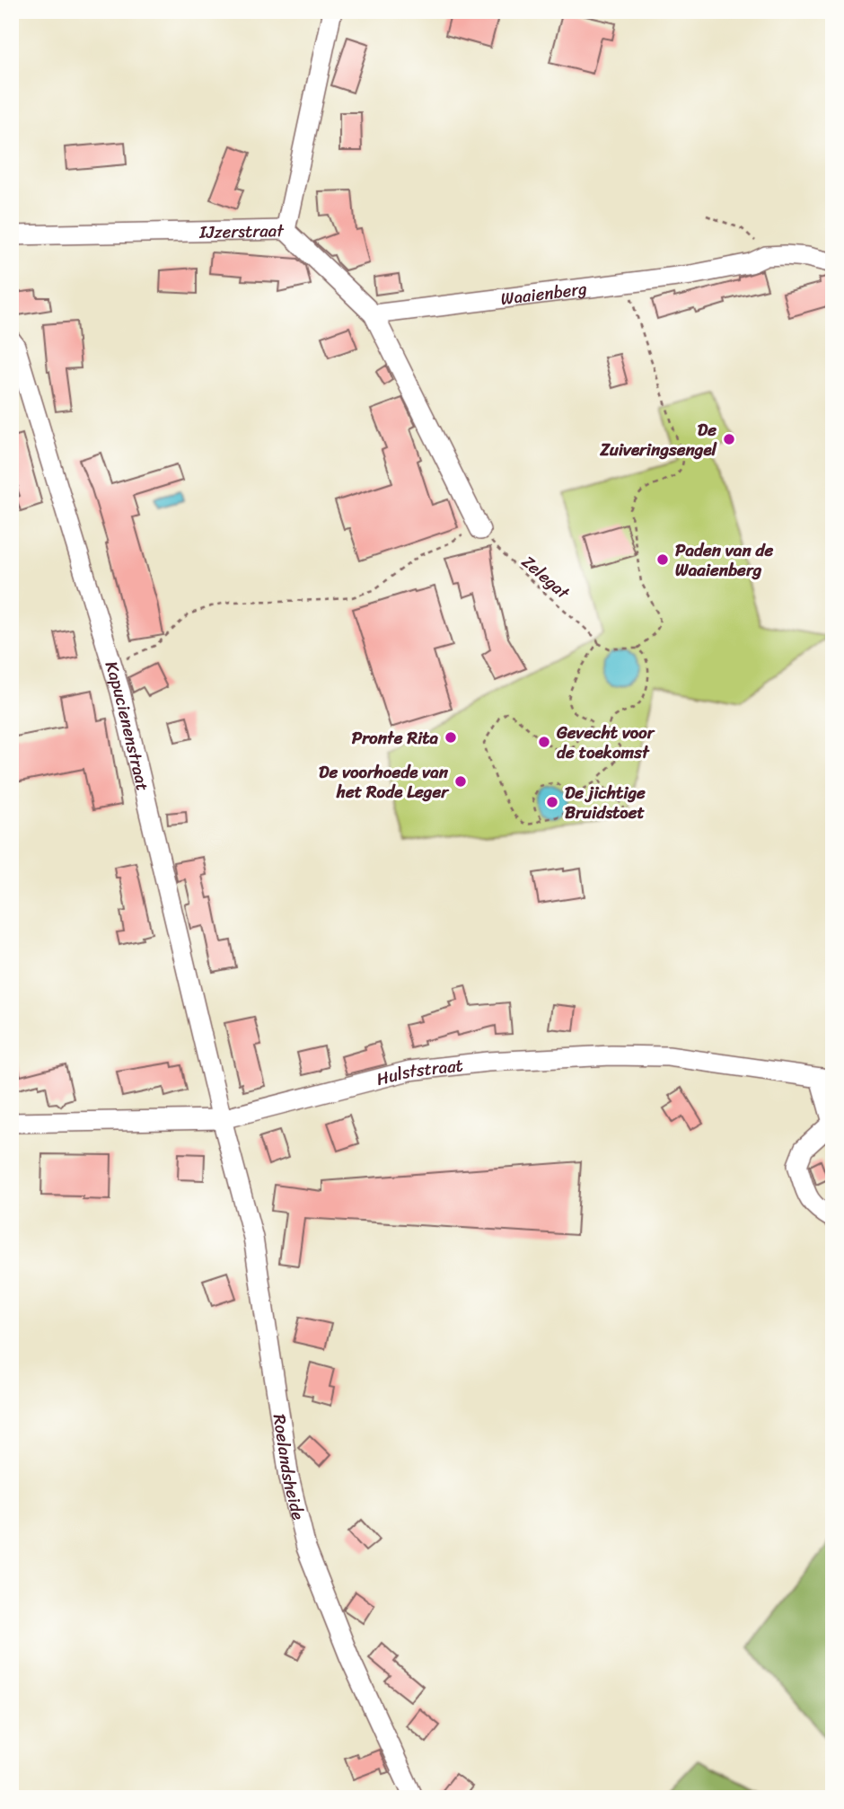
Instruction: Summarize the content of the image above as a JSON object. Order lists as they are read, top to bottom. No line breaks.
{"streets":{"street":["IJzerstraat","Waaienberg","Kapucienenstraat","Hulststraat","Roelandsheide"],"path":["Zelegat"]},"crossings":[["Kapucienenstraat","Hulststraat"],["Kapucienenstraat","Roelandsheide"],["Hulststraat","Roelandsheide"]],"places":["De Zuiveringsengel","Paden van de Waaienberg","Pronte Rita","Gevecht voor de toekomst","De voorhoede van het Rode Leger","De jichtige Bruidstoet"]}
